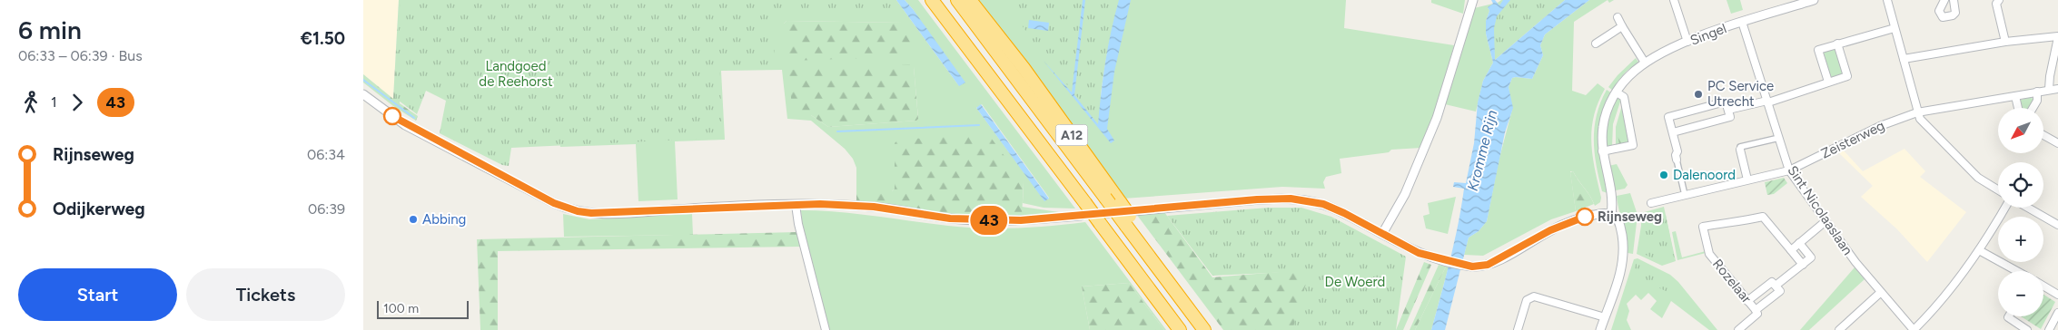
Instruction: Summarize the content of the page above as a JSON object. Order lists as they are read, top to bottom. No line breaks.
{"streets":{"highway":["A12"],"street":["Singel","Zeisterweg","Sint Nicolaaslaan","Rozelaar"]},"crossings":[["Singel","Sint Nicolaaslaan"],["Zeisterweg","Sint Nicolaaslaan"]],"water":["Kromme Rijn"],"parks":["Landgoed de Reehorst","De Woerd"],"places":["PC Service Utrecht","Dalenoord","Rijnseweg","Abbing"],"lines":["bus line 43"],"scale_bar":"100 m","north":"bottom left","page":{"heading":["6 min","06:33 – 06:39 · Bus","€1.50"],"on_map":"43","legs":["1","43"],"map_buttons":["+","−"],"list":[{"name":"Rijnseweg","value":"06:34"},{"name":"Odijkerweg","value":"06:39"}],"buttons":["Start","Tickets"],"scale":"100 m"}}
